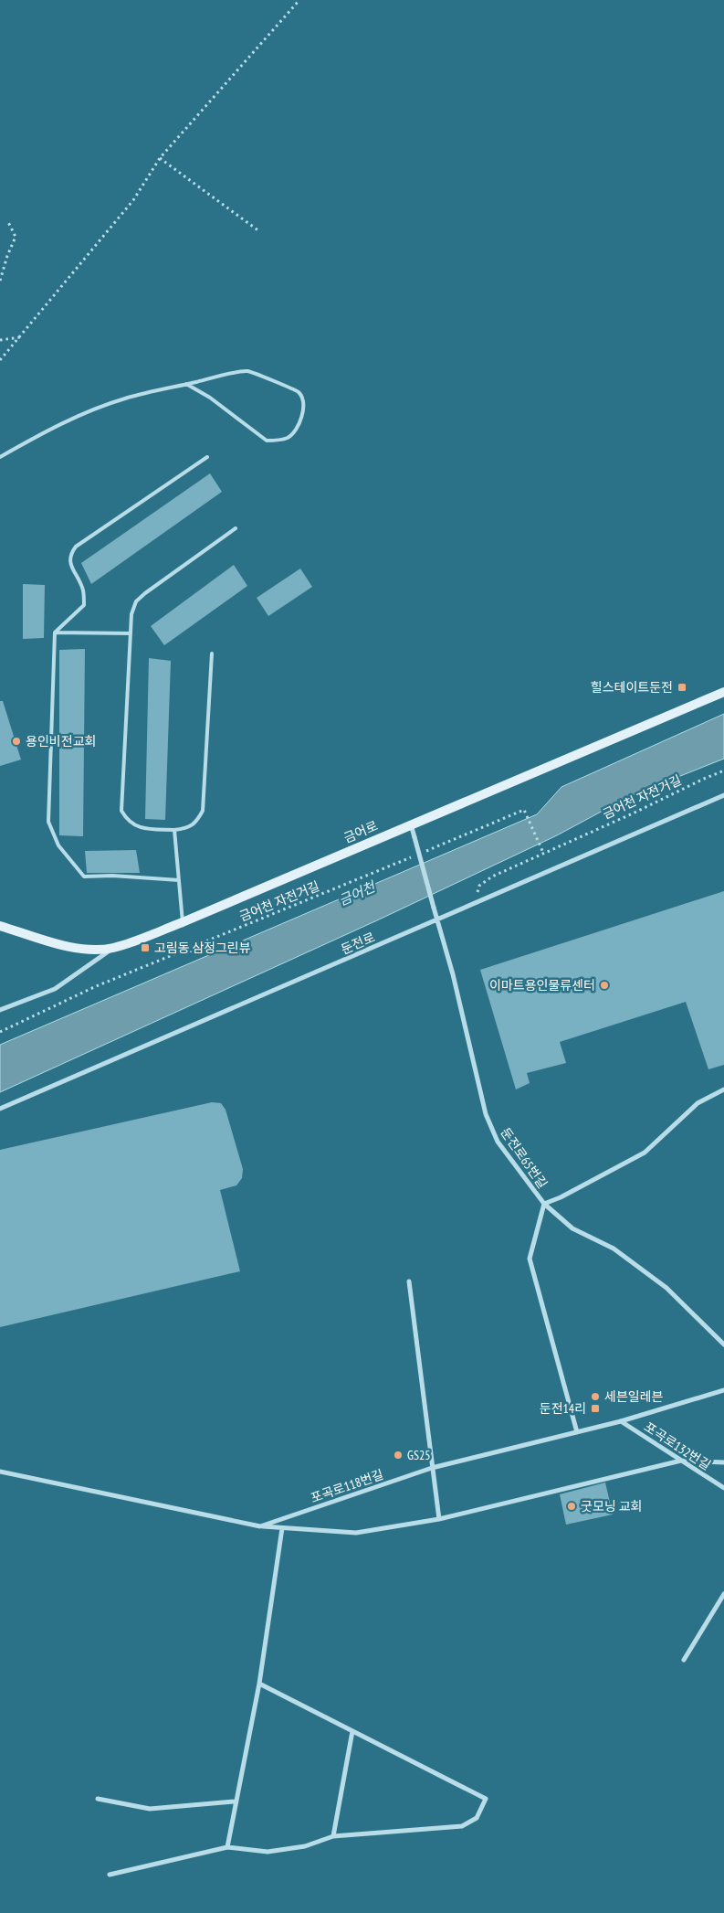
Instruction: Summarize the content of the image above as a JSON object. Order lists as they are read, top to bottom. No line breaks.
{"streets":{"street":["금어로","둔전로","둔전로65번길","포곡로132번길","포곡로118번길"],"path":["금어천 자전거길"]},"crossings":[["금어천 자전거길","둔전로"],["금어로","둔전로65번길"],["둔전로","둔전로65번길"],["둔전로65번길","포곡로118번길"],["포곡로132번길","포곡로118번길"]],"water":["금어천"],"places":{"transit":["힐스테이트둔전","고림동.삼정그린뷰","둔전14리"],"other":["용인비전교회","이마트용인물류센터","세븐일레븐","GS25","굿모닝 교회"]}}
